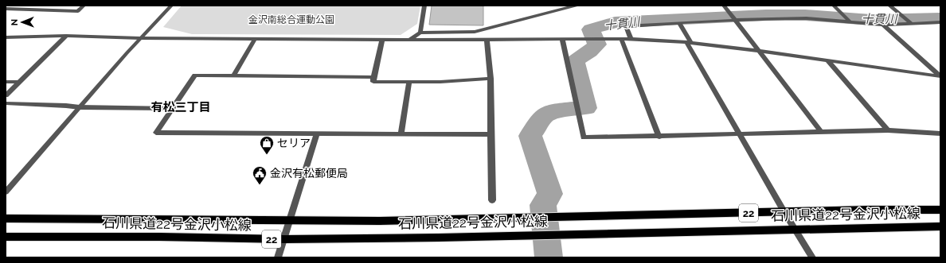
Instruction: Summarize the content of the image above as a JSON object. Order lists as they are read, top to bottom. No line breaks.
{"streets":{"main road":["22","石川県道22号金沢小松線"]},"districts":["有松三丁目"],"water":["十貫川"],"parks":["金沢南総合運動公園"],"places":{"shop":["セリア"],"public building":["金沢有松郵便局"]},"north":"left"}
